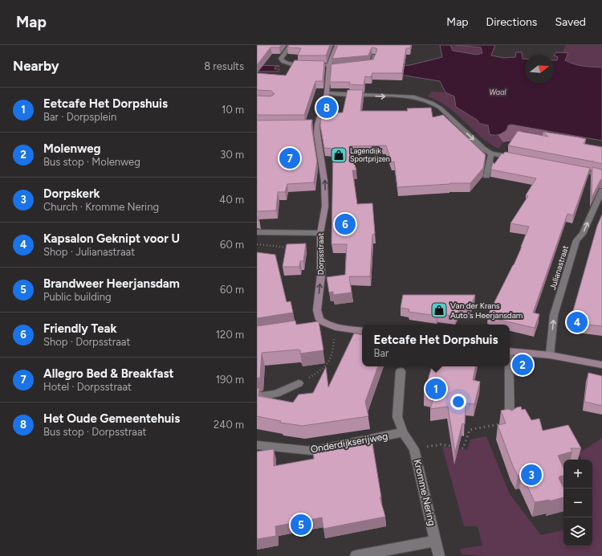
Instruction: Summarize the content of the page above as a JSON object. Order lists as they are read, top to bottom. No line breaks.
{"streets":{"street":["Dorpsstraat","Julianastraat","Onderdijkserijweg","Kromme Nering"]},"crossings":[["Onderdijkserijweg","Kromme Nering"]],"one_way":["Dorpsstraat","Julianastraat"],"water":["Waal"],"places":{"shop":["Lagendijk Sportprijzen","Van der Krans Auto's Heerjansdam"]},"north":"right","page":{"header":"Map","nav":["Map","Directions","Saved"],"heading":["Nearby","8 results"],"list":[{"mark":"1","name":"Eetcafe Het Dorpshuis","note":"Bar · Dorpsplein","value":"10 m"},{"mark":"2","name":"Molenweg","note":"Bus stop · Molenweg","value":"30 m"},{"mark":"3","name":"Dorpskerk","note":"Church · Kromme Nering","value":"40 m"},{"mark":"4","name":"Kapsalon Geknipt voor U","note":"Shop · Julianastraat","value":"60 m"},{"mark":"5","name":"Brandweer Heerjansdam","note":"Public building","value":"60 m"},{"mark":"6","name":"Friendly Teak","note":"Shop · Dorpsstraat","value":"120 m"},{"mark":"7","name":"Allegro Bed & Breakfast","note":"Hotel · Dorpsstraat","value":"190 m"},{"mark":"8","name":"Het Oude Gemeentehuis","note":"Bus stop · Dorpsstraat","value":"240 m"}],"pins":["8","7","6","4","2","1","3","5"],"popup":["Eetcafe Het Dorpshuis","Bar"],"map_buttons":["+","−"]}}
